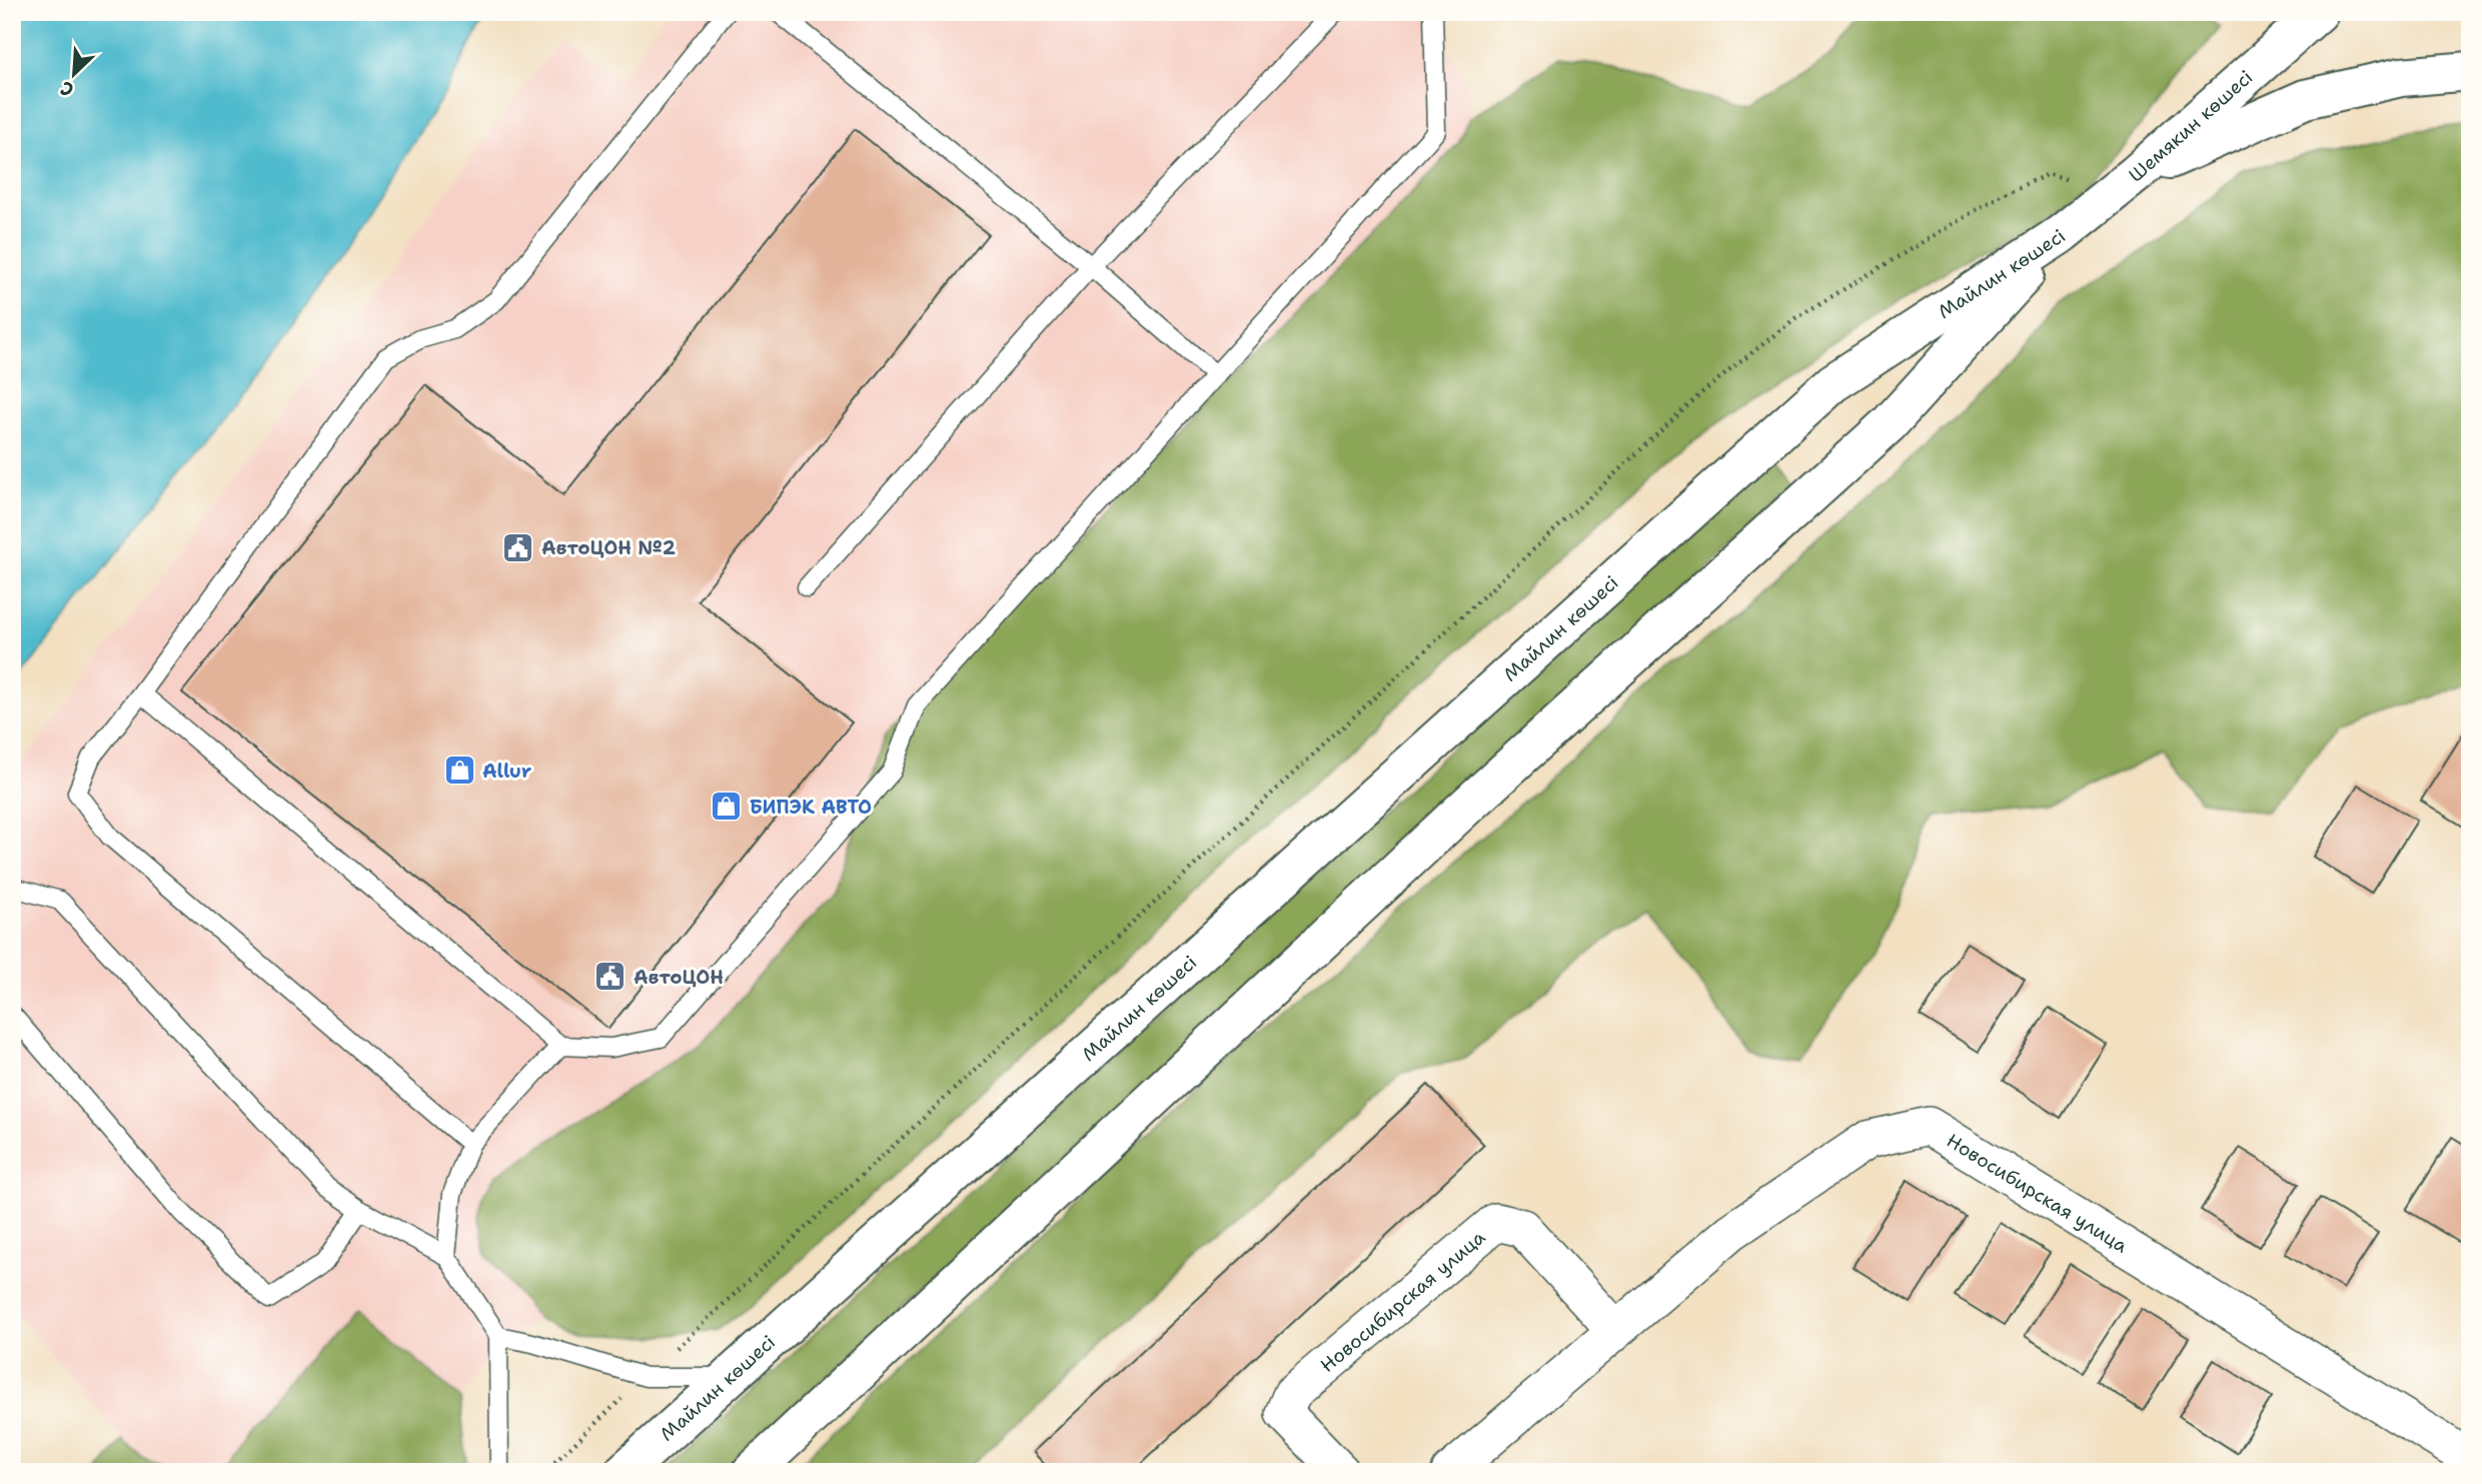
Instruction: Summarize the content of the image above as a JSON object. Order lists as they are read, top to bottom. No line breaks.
{"streets":{"main road":["Шемякин көшесі","Майлин көшесі"],"street":["Новосибирская улица"]},"crossings":[["Шемякин көшесі","Майлин көшесі"]],"places":{"public building":["АвтоЦОН №2","АвтоЦОН"],"shop":["Allur","БИПЭК АВТО"]},"north":"bottom left"}
